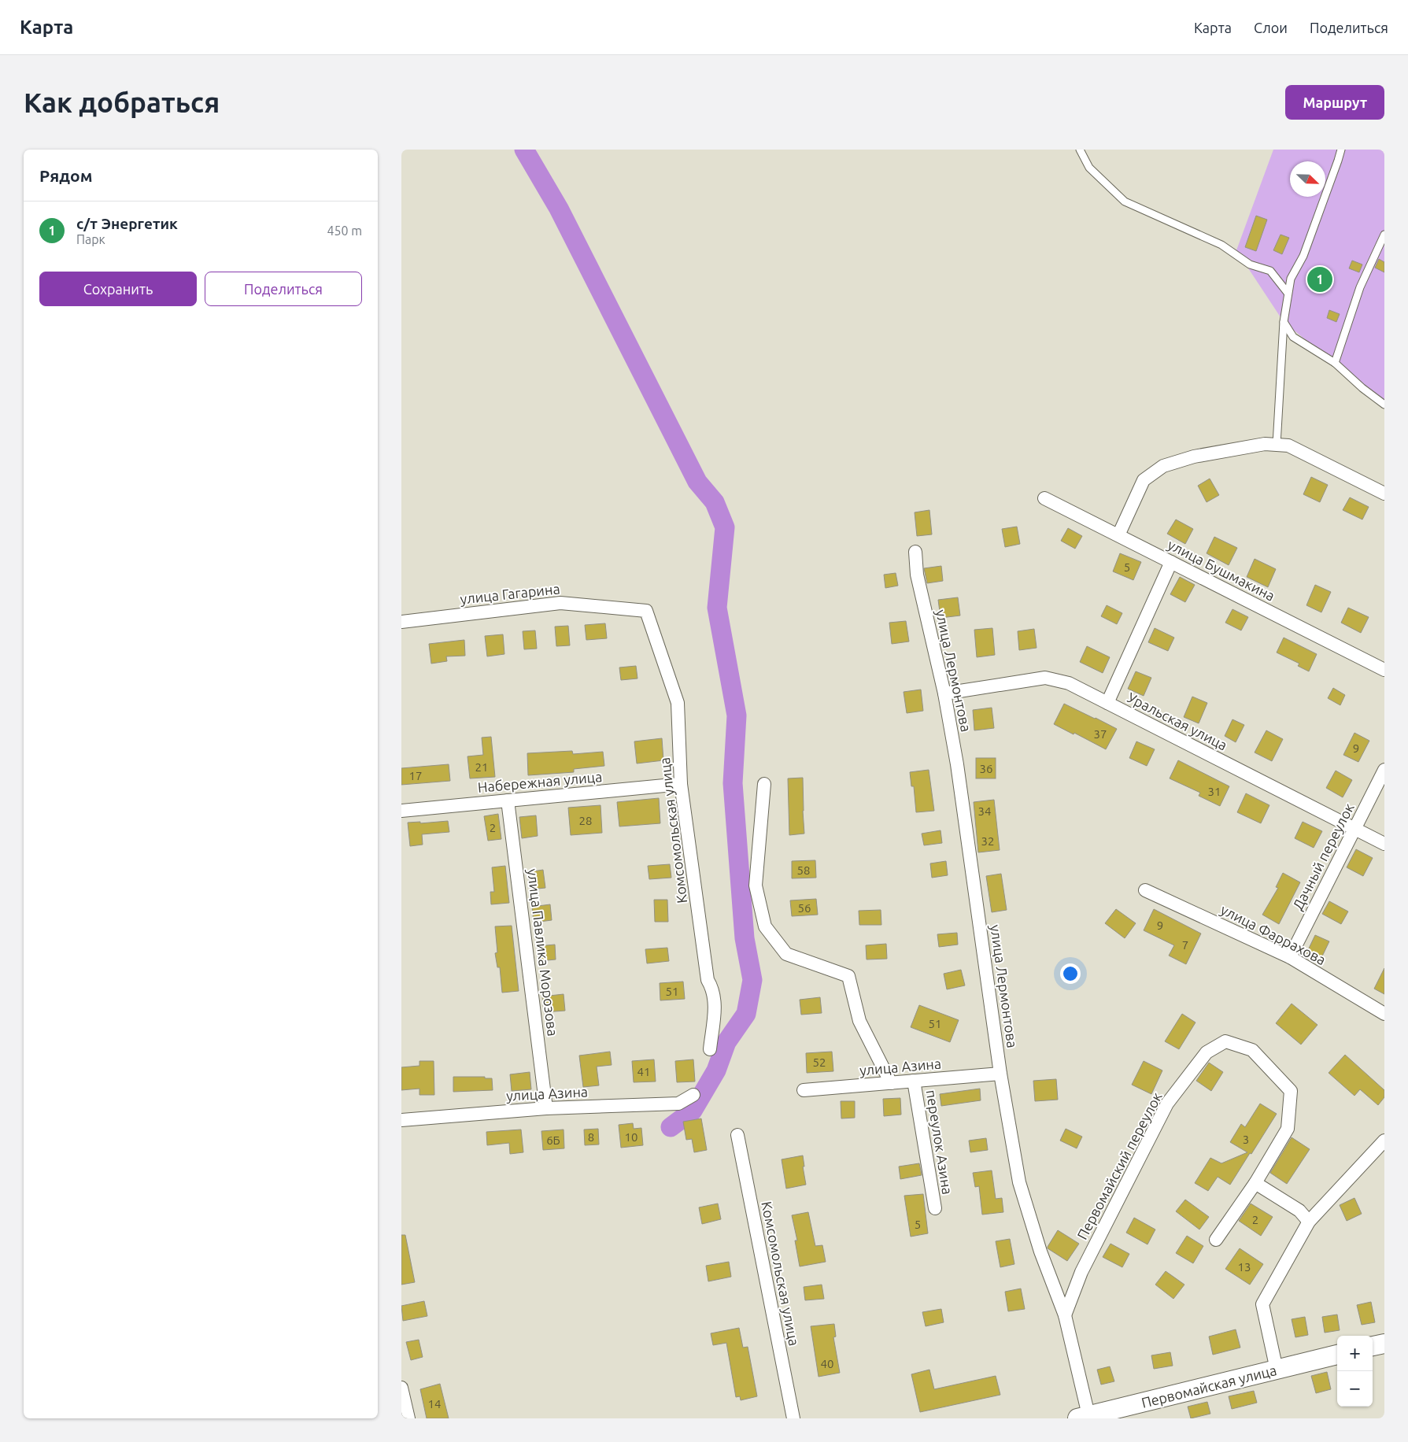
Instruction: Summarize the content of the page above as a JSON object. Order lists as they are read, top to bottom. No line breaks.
{"streets":{"street":["улица Бушмакина","улица Гагарина","улица Лермонтова","Уральская улица","Набережная улица","Комсомольская улица","Дачный переулок","улица Фаррахова","улица Павлика Морозова","улица Азина","переулок Азина","Первомайский переулок","Первомайская улица"]},"crossings":[["улица Гагарина","Комсомольская улица"],["улица Лермонтова","Уральская улица"],["улица Лермонтова","улица Азина"],["улица Лермонтова","Первомайский переулок"],["улица Лермонтова","Первомайская улица"],["Уральская улица","Дачный переулок"],["Набережная улица","Комсомольская улица"],["Набережная улица","улица Павлика Морозова"],["Дачный переулок","улица Фаррахова"],["улица Павлика Морозова","улица Азина"],["улица Азина","переулок Азина"]],"house_numbers":["5","37","9","21","36","17","31","34","28","2","32","58","56","9","7","51","51","52","41","8","10","3","6Б","2","5","13","40","14"],"north":"bottom right","page":{"header":"Карта","nav":["Карта","Слои","Поделиться"],"buttons":["Маршрут",["Сохранить","Поделиться"]],"title":"Как добраться","heading":"Рядом","list":[{"mark":"1","name":"с/т Энергетик","note":"Парк","value":"450 m"}],"pins":"1","map_buttons":["+","−"]}}
